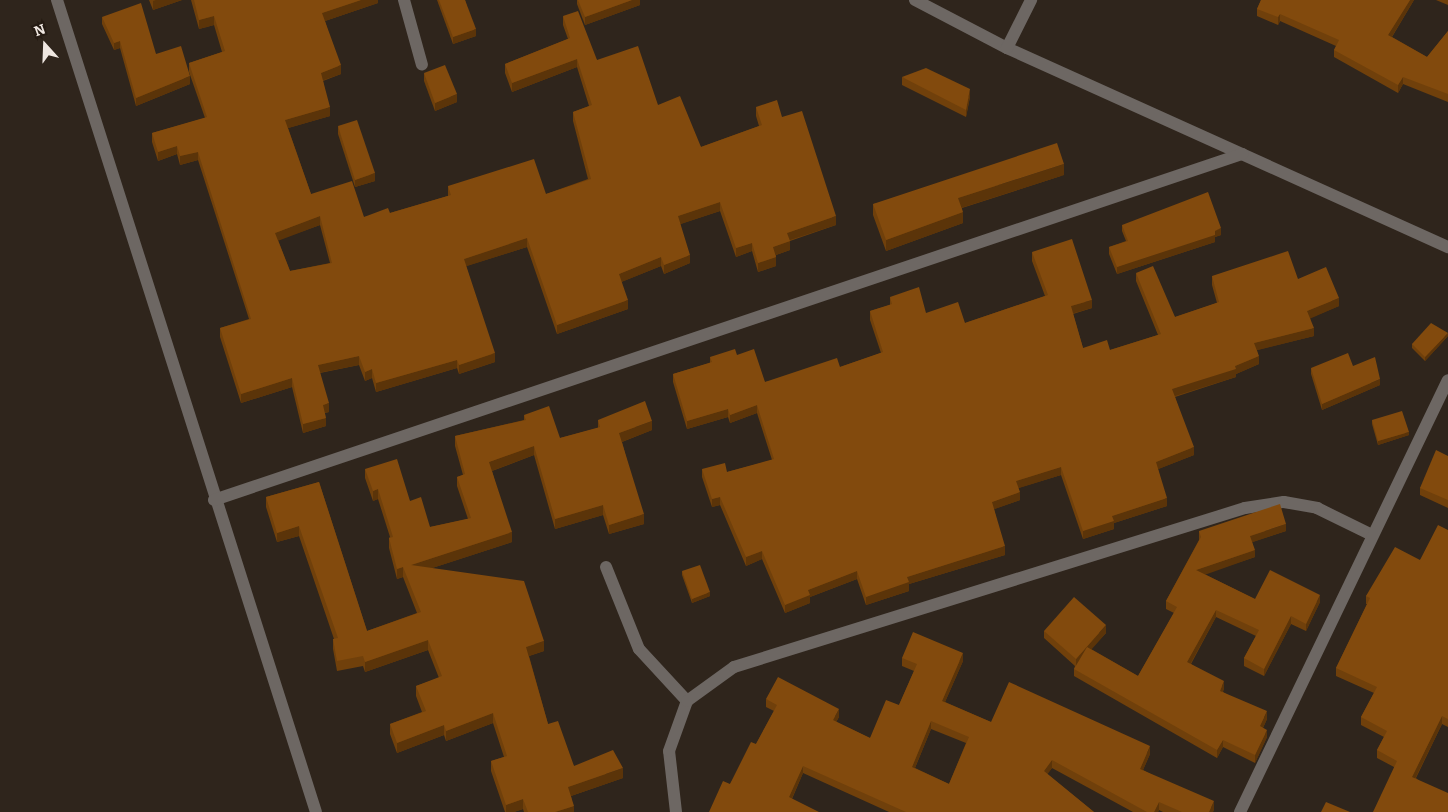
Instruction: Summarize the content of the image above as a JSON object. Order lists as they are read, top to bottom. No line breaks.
{"north":"top"}
